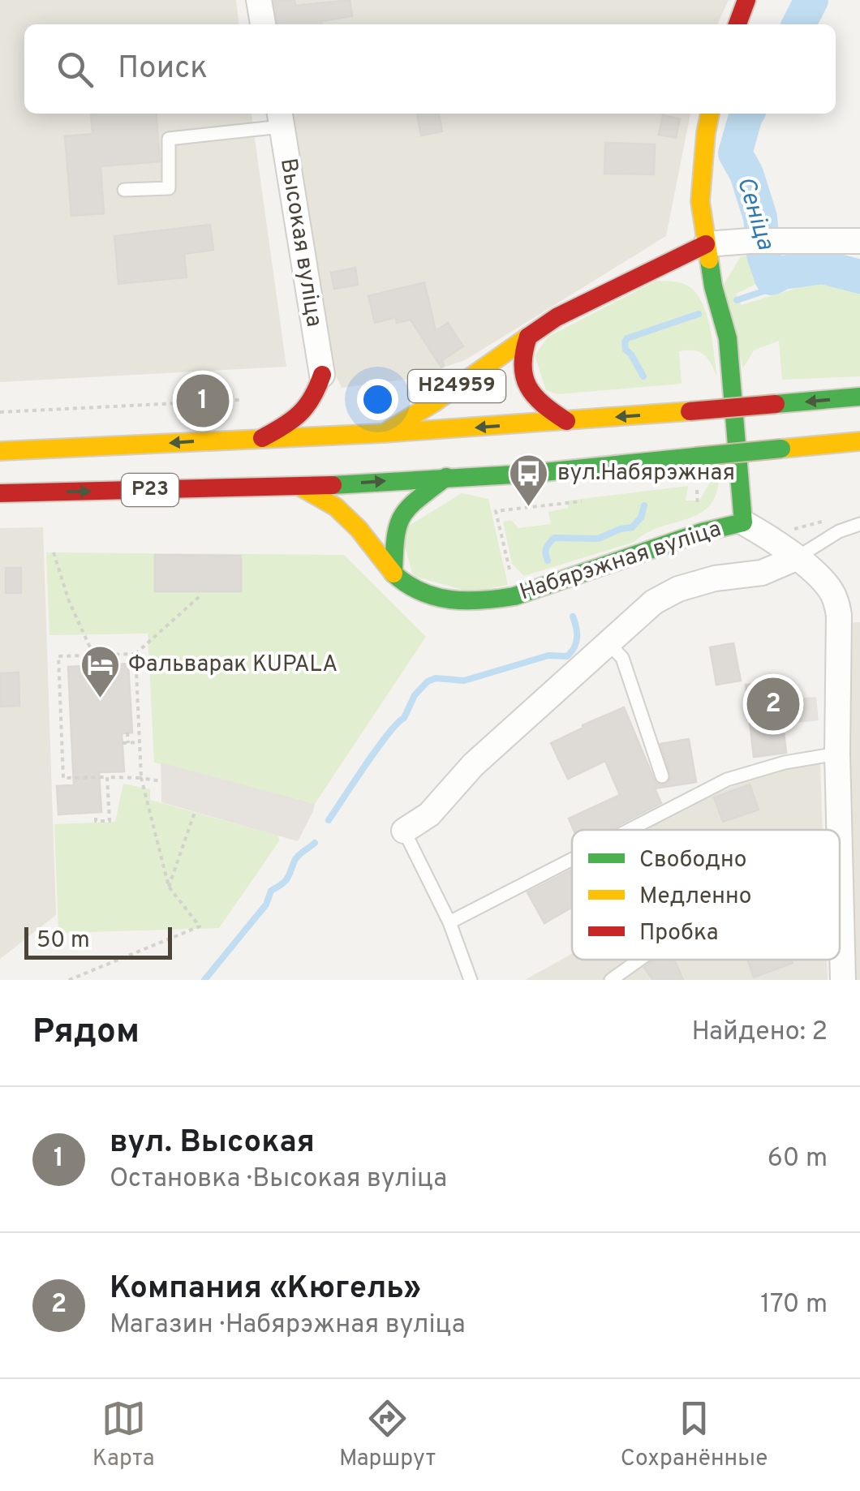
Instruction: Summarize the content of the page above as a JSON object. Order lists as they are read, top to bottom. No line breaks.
{"streets":{"main road":["Н24959","Р23","Набярэжная вуліца"],"street":["Высокая вуліца"]},"crossings":[["Н24959","Р23"],["Р23","Набярэжная вуліца"]],"water":["Сеніца"],"places":{"bus stop":["вул.Набярэжная"],"hotel":["Фальварак KUPALA"]},"legend":["Свободно","Медленно","Пробка"],"scale_bar":"50 m","page":{"search":"Поиск","pins":["1","2"],"scale":"50 m","heading":["Рядом","Найдено: 2"],"list":[{"mark":"1","name":"вул. Высокая","note":"Остановка · Высокая вуліца","value":"60 m"},{"mark":"2","name":"Компания «Кюгель»","note":"Магазин · Набярэжная вуліца","value":"170 m"}],"nav":["Карта","Маршрут","Сохранённые"]}}
